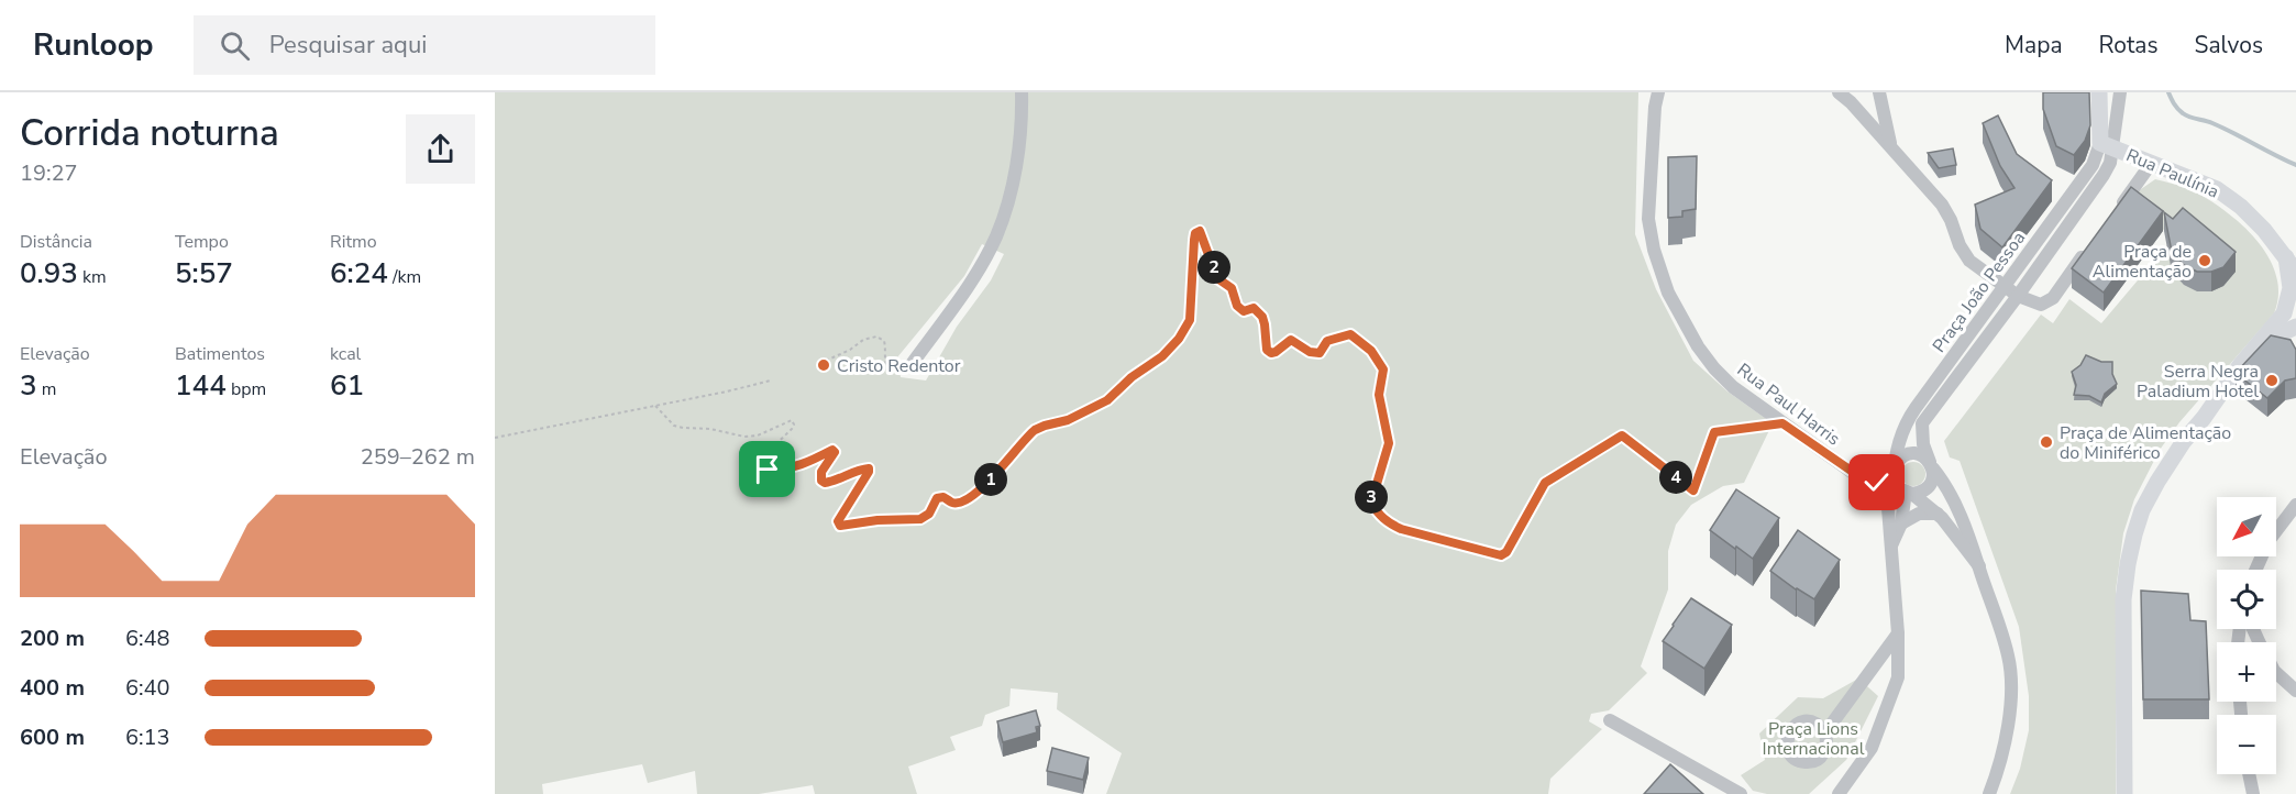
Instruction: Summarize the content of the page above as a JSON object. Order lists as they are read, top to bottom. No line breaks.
{"streets":{"main road":["Rua Paulínia"],"street":["Praça João Pessoa","Rua Paul Harris"]},"crossings":[["Rua Paulínia","Praça João Pessoa"],["Praça João Pessoa","Rua Paul Harris"]],"parks":["Praça Lions Internacional"],"places":["Praça de Alimentação","Cristo Redentor","Serra Negra Paladium Hotel","Praça de Alimentação do Miniférico"],"north":"bottom left","page":{"header":"Runloop","search":"Pesquisar aqui","nav":["Mapa","Rotas","Salvos"],"heading":["Corrida noturna","19:27"],"stats":[["Distância","0.93 km"],["Tempo","5:57"],["Ritmo","6:24 /km"],["Elevação","3 m"],["Batimentos","144 bpm"],["kcal","61"]],"pins":["2","4","1","3"],"chart":["Elevação","259–262 m"],"map_buttons":["+","−"],"list":[{"name":"200 m","note":"6:48"},{"name":"400 m","note":"6:40"},{"name":"600 m","note":"6:13"}]}}
